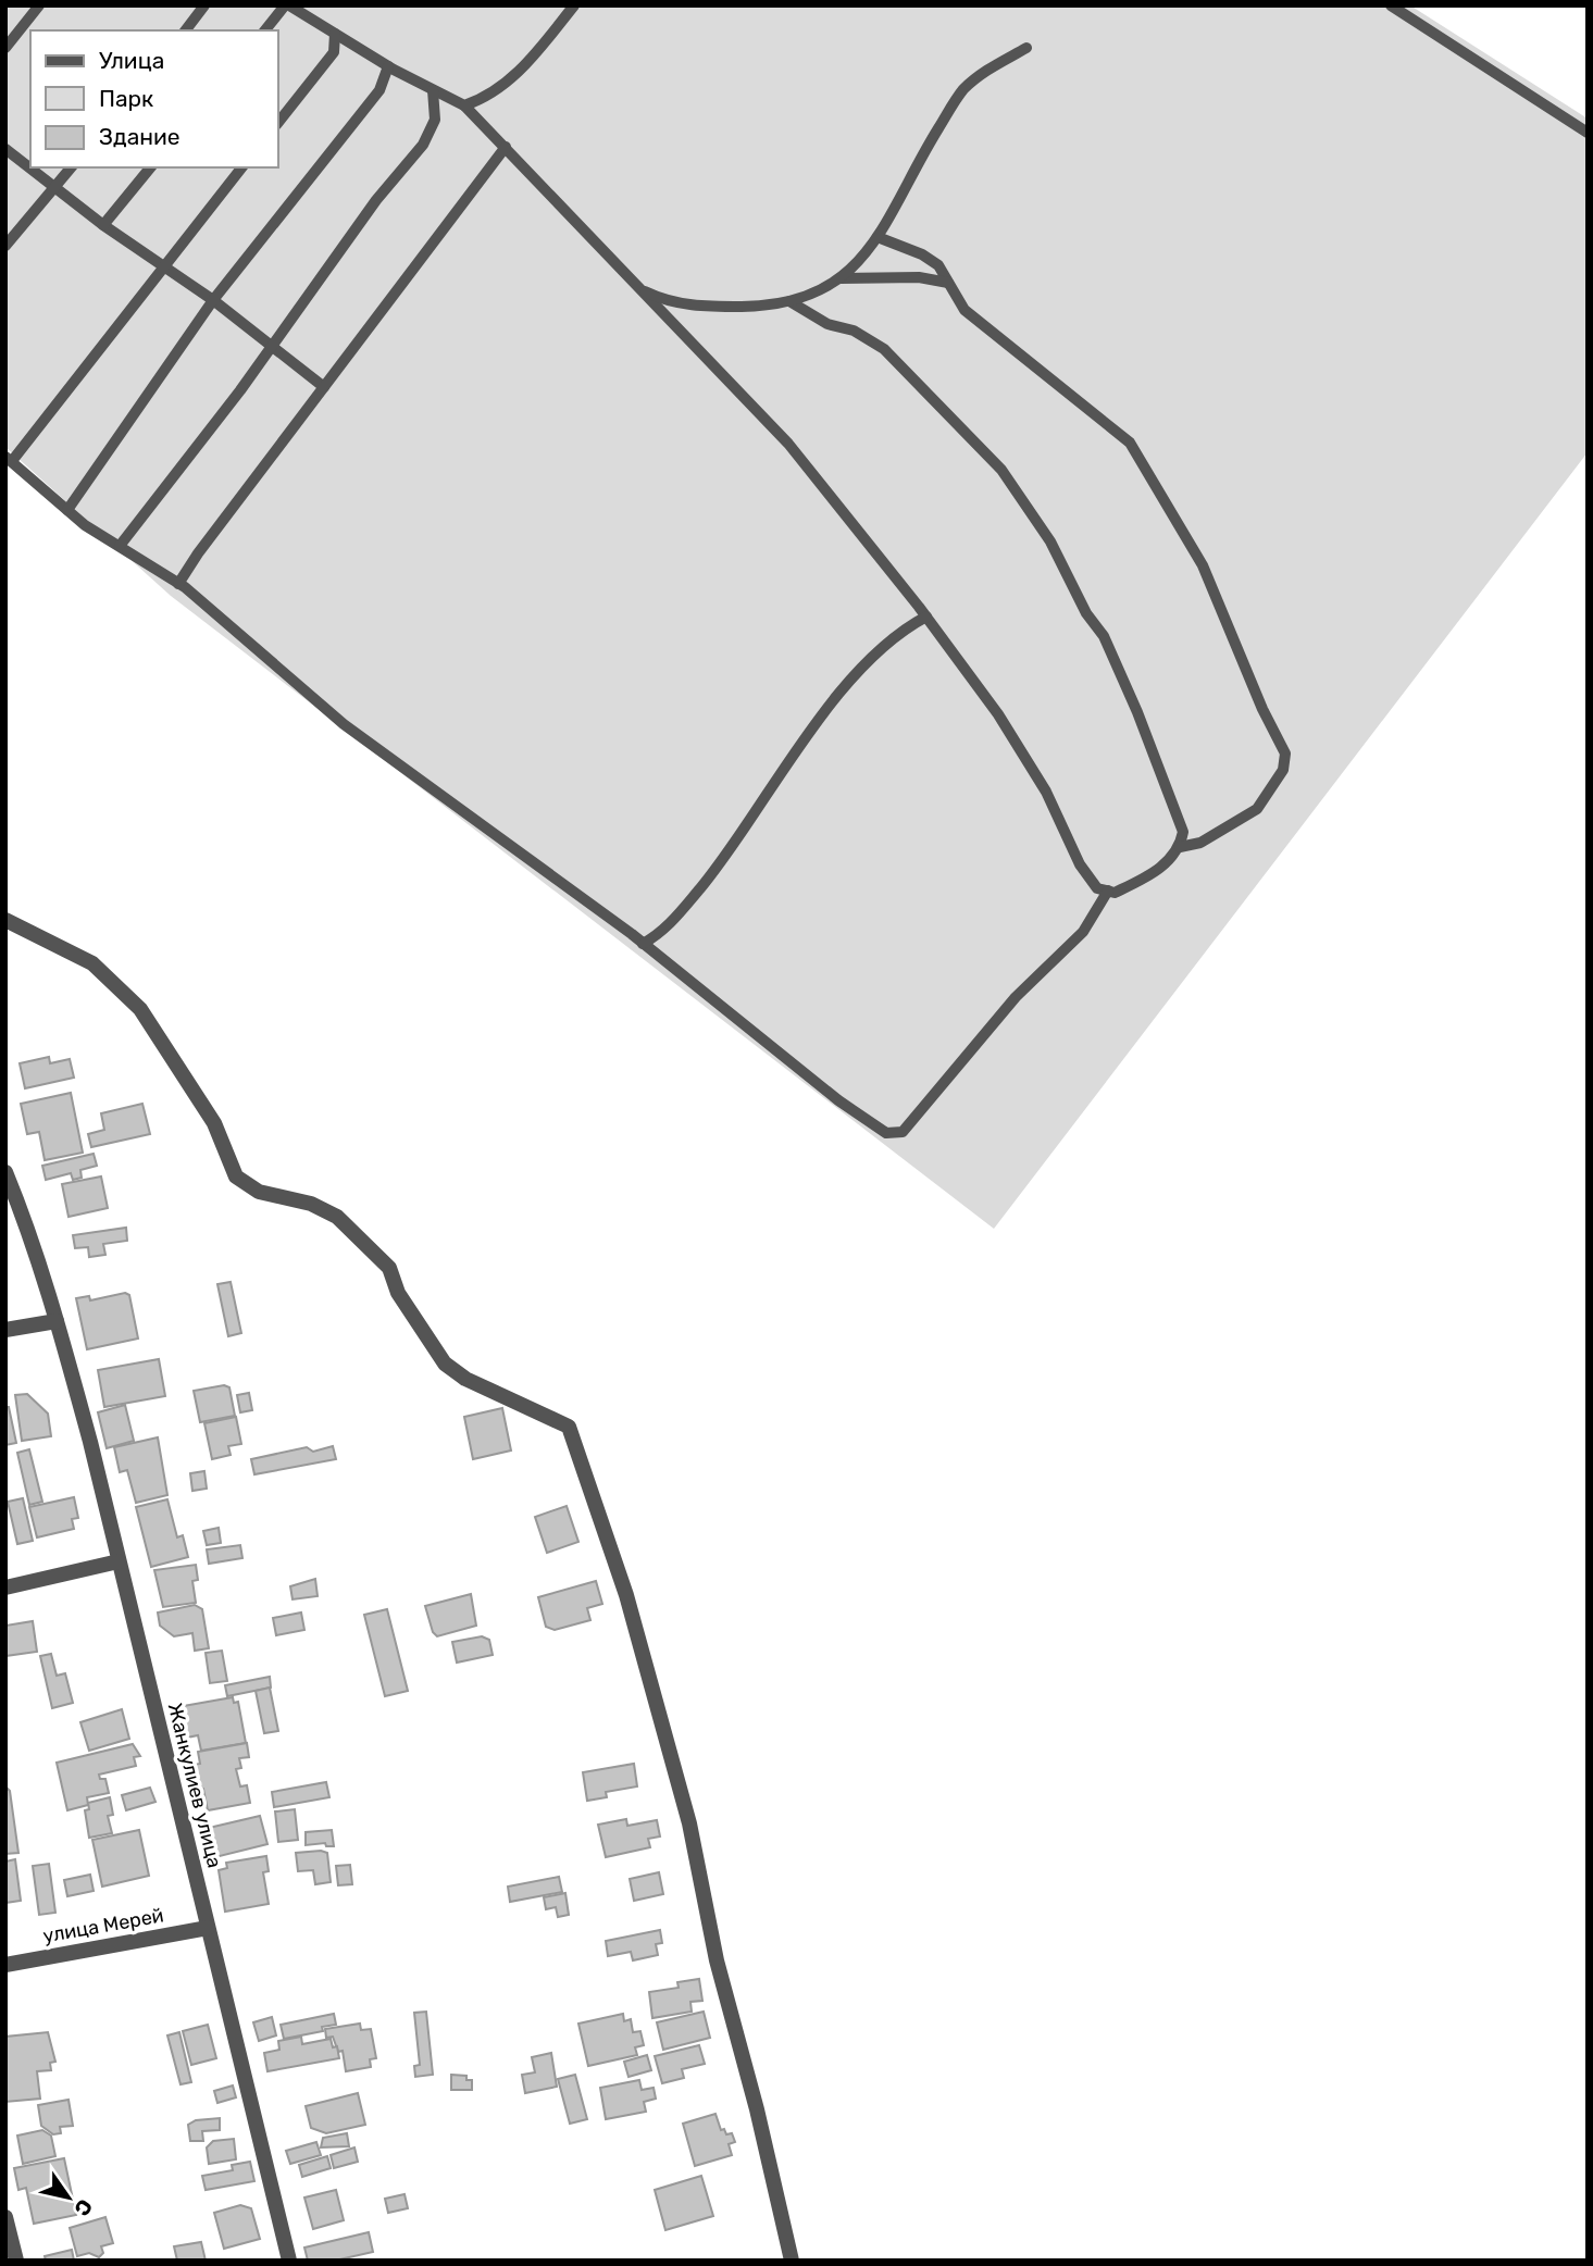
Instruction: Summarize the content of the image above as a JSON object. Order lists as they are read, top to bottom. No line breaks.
{"streets":{"street":["Жанкулиев улица","улица Мерей"]},"crossings":[["Жанкулиев улица","улица Мерей"]],"legend":["Улица","Парк","Здание"],"north":"bottom right"}
